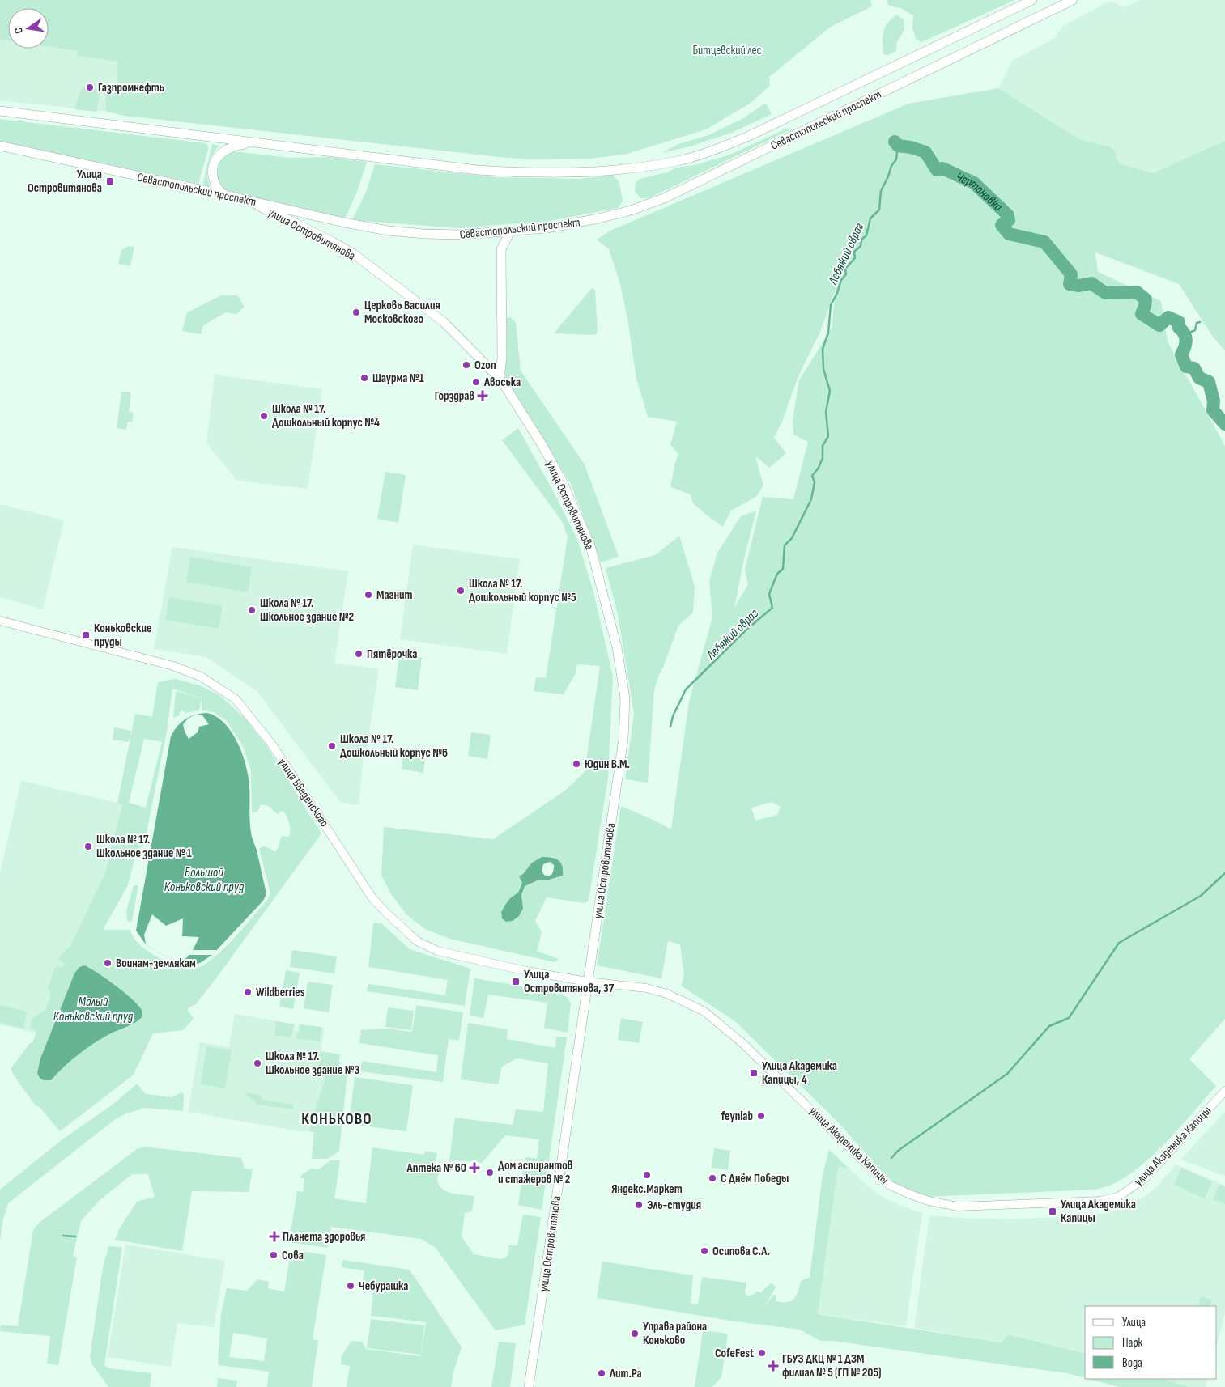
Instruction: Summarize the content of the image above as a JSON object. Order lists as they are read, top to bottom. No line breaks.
{"streets":{"main road":["Севастопольский проспект","улица Островитянова"],"street":["улица Введенского","улица Академика Капицы"]},"crossings":[["Севастопольский проспект","улица Островитянова"],["улица Островитянова","улица Введенского"],["улица Островитянова","улица Академика Капицы"],["улица Введенского","улица Академика Капицы"]],"districts":["КОНЬКОВО"],"water":["Чертановка","Лебяжий овраг","Большой Коньковский пруд","Малый Коньковский пруд"],"parks":["Битцевский лес"],"places":{"other":["Газпромнефть","Церковь Василия Московского","Ozon","Шаурма №1","Авоська","Школа № 17. Дошкольный корпус №4","Школа № 17. Дошкольный корпус №5","Магнит","Школа № 17. Школьное здание №2","Пятёрочка","Школа № 17. Дошкольный корпус №6","Юдин В.М.","Школа № 17. Школьное здание № 1","Воинам-землякам","Wildberries","Школа № 17. Школьное здание №3","feynlab","Дом аспирантов и стажеров № 2","Яндекс.Маркет","С Днём Победы","Эль-студия","Осипова С.А.","Сова","Чебурашка","Управа района Коньково","CofeFest","Лит.Ра"],"transit":["Улица Островитянова","Коньковские пруды","Улица Островитянова, 37","Улица Академика Капицы, 4","Улица Академика Капицы"],"health":["Горздрав","Аптека № 60","Планета здоровья","ГБУЗ ДКЦ № 1 ДЗМ филиал № 5 (ГП № 205)"]},"legend":["Улица","Парк","Вода"],"north":"left"}
